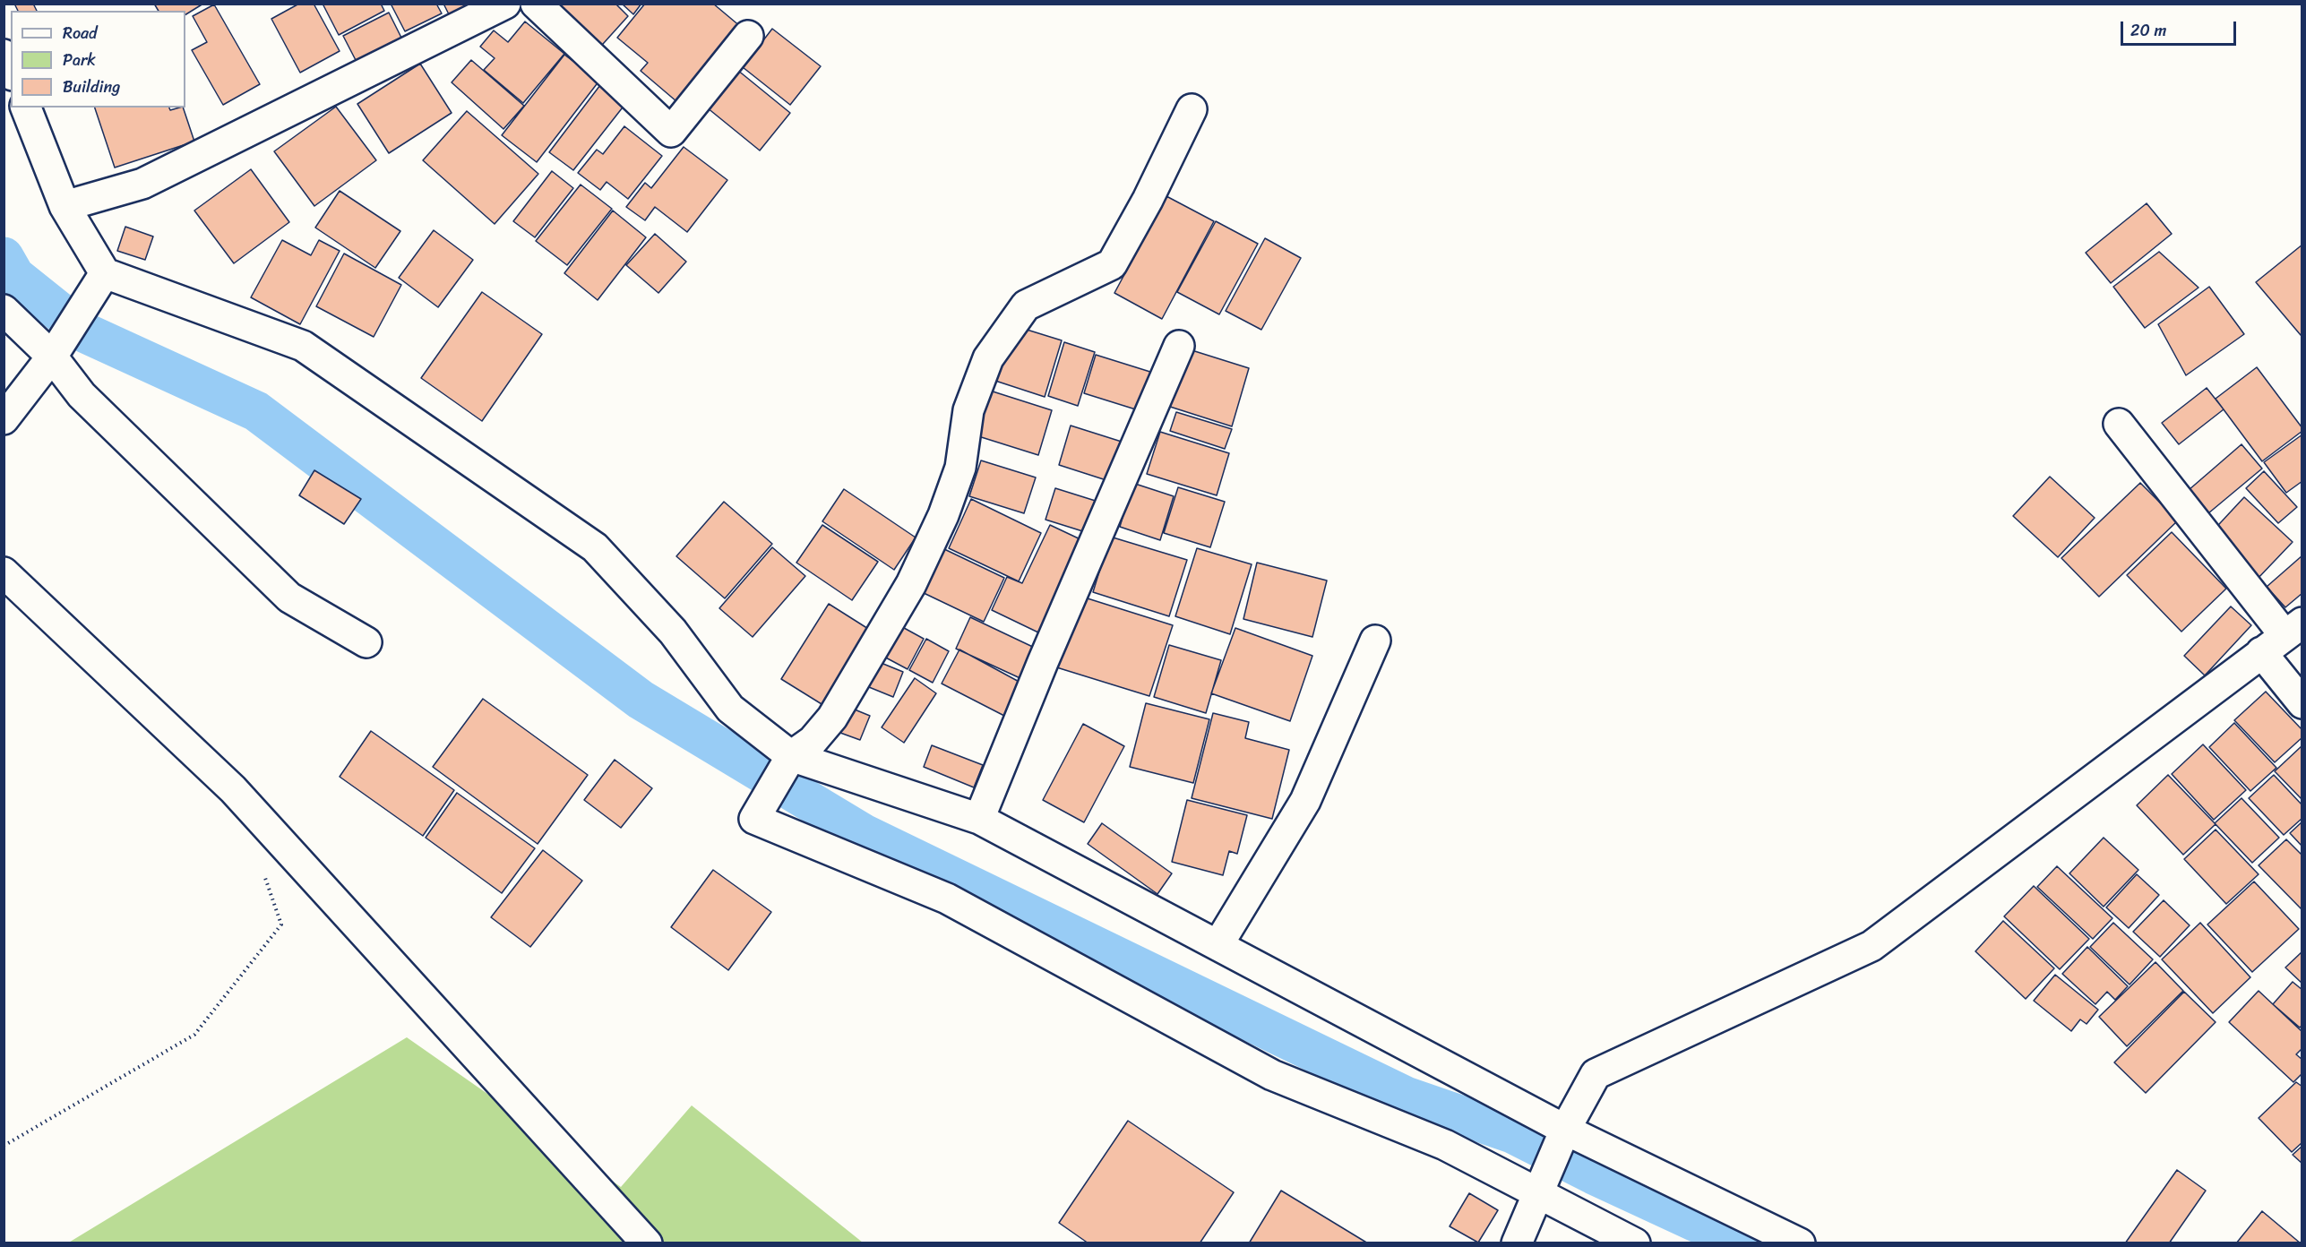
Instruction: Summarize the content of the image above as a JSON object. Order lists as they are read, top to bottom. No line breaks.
{"legend":["Road","Park","Building"],"scale_bar":"20 m"}
